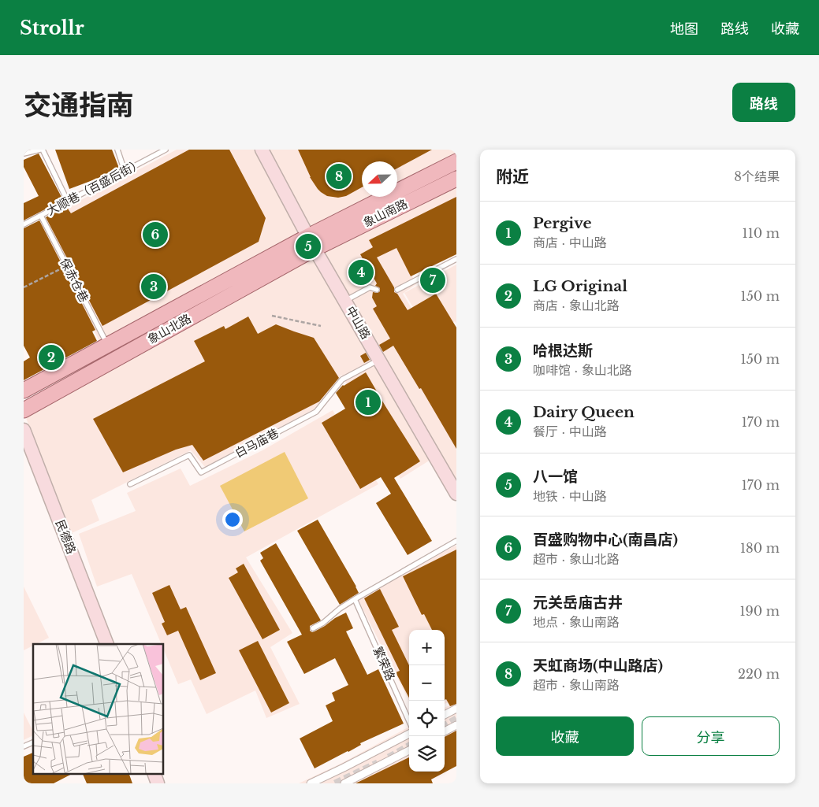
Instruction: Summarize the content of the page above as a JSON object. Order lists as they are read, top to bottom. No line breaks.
{"streets":{"main road":["象山南路","中山路","象山北路","民德路"],"lane":["大顺巷（百盛后街）","保赤仓巷","白马庙巷","繁荣路"]},"crossings":[["大顺巷（百盛后街）","保赤仓巷"],["象山南路","中山路"],["象山南路","象山北路"],["保赤仓巷","象山北路"],["中山路","象山北路"],["中山路","白马庙巷"]],"north":"left","page":{"header":"Strollr","nav":["地图","路线","收藏"],"title":"交通指南","buttons":["路线",["收藏","分享"]],"heading":["附近","8个结果"],"pins":["8","6","5","4","7","3","2","1"],"list":[{"mark":"1","name":"Pergive","note":"商店 · 中山路","value":"110 m"},{"mark":"2","name":"LG Original","note":"商店 · 象山北路","value":"150 m"},{"mark":"3","name":"哈根达斯","note":"咖啡馆 · 象山北路","value":"150 m"},{"mark":"4","name":"Dairy Queen","note":"餐厅 · 中山路","value":"170 m"},{"mark":"5","name":"八一馆","note":"地铁 · 中山路","value":"170 m"},{"mark":"6","name":"百盛购物中心(南昌店)","note":"超市 · 象山北路","value":"180 m"},{"mark":"7","name":"元关岳庙古井","note":"地点 · 象山南路","value":"190 m"},{"mark":"8","name":"天虹商场(中山路店)","note":"超市 · 象山南路","value":"220 m"}],"map_buttons":["+","−"]}}
